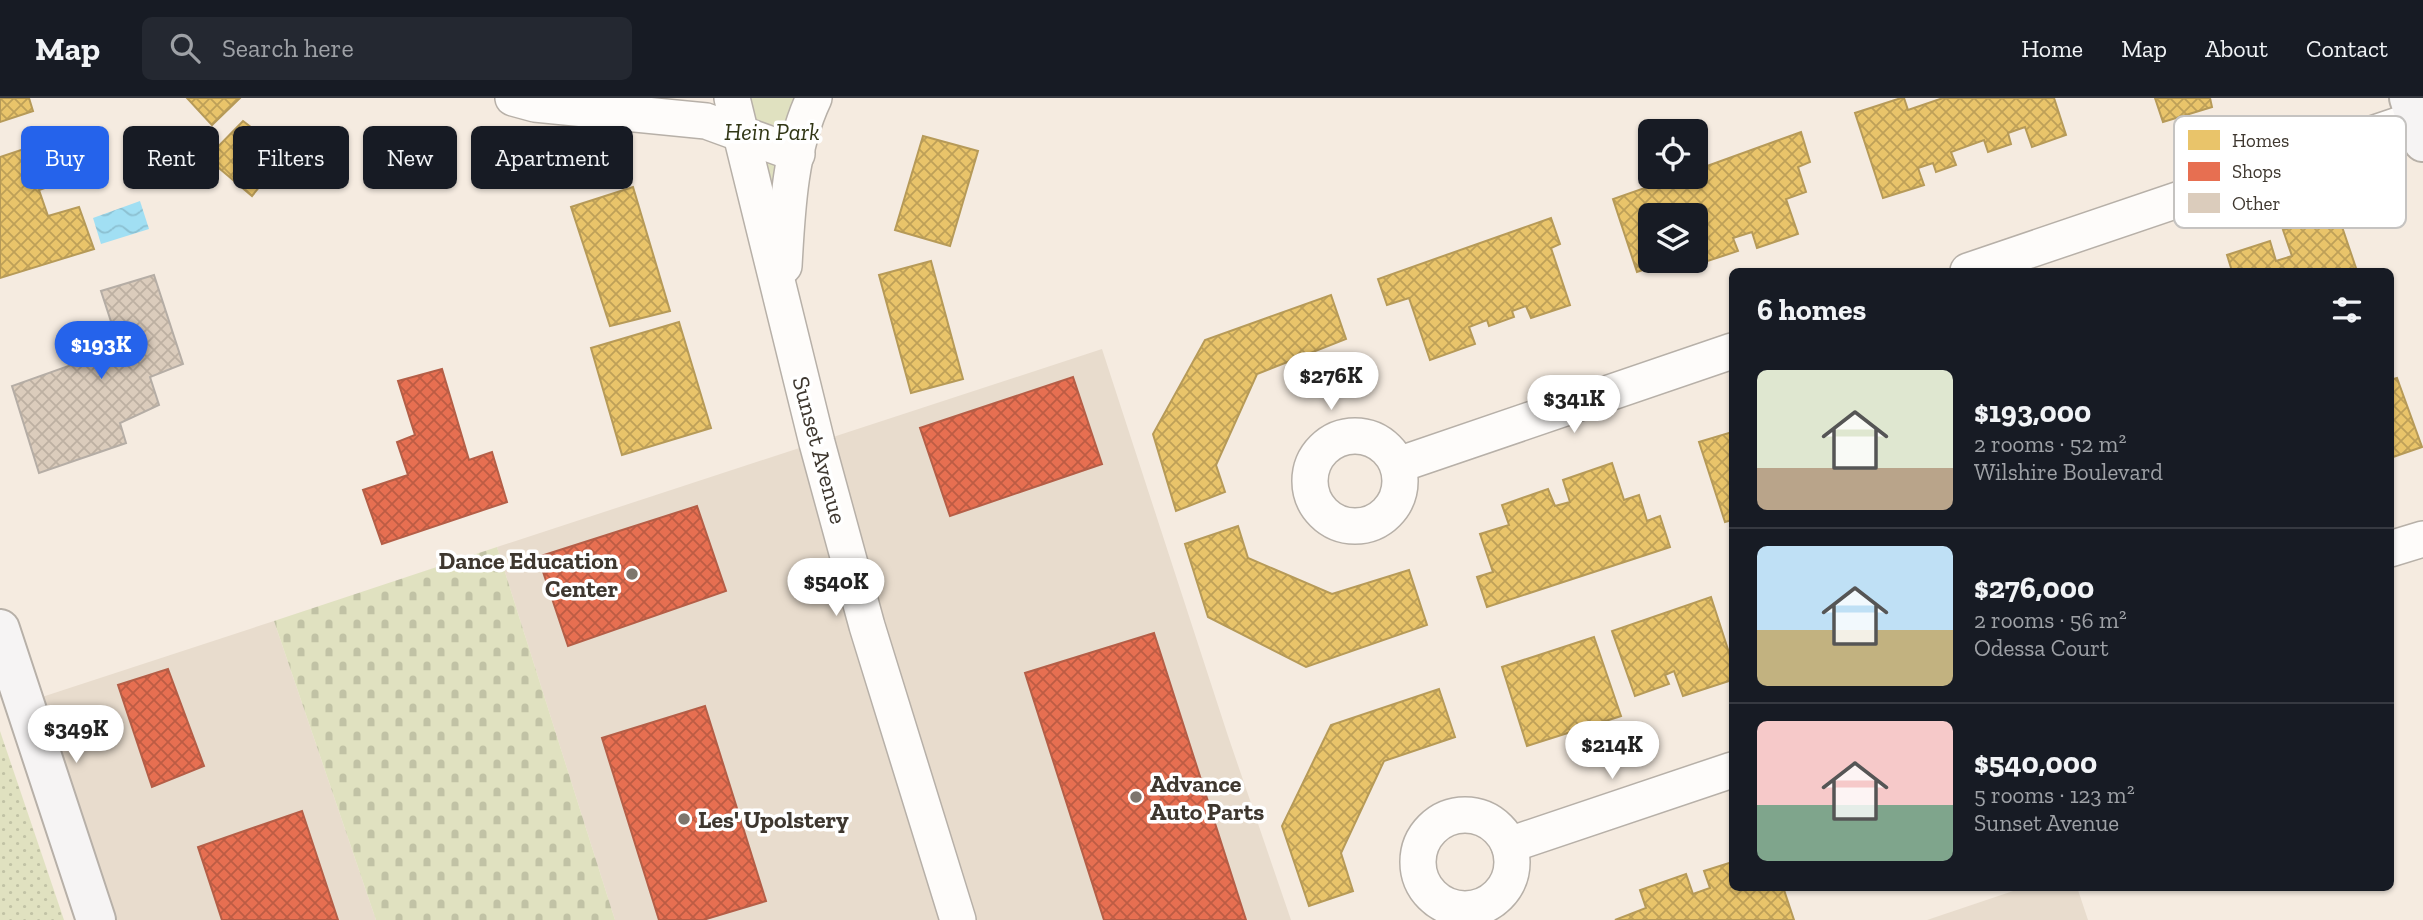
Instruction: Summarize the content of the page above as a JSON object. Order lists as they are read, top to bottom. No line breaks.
{"streets":{"street":["Sunset Avenue"]},"parks":["Hein Park"],"places":["Dance Education Center","Advance Auto Parts","Les' Upolstery"],"legend":["Homes","Shops","Other"],"page":{"header":"Map","search":"Search here","nav":["Home","Map","About","Contact"],"chip":["Buy","Rent","Filters","New","Apartment"],"heading":"6 homes","price":["$193K","$276K","$341K","$540K","$349K","$214K"],"list":[{"name":"$193,000","note":"2 rooms · 52 m² · Wilshire Boulevard"},{"name":"$276,000","note":"2 rooms · 56 m² · Odessa Court"},{"name":"$540,000","note":"5 rooms · 123 m² · Sunset Avenue"}]}}
